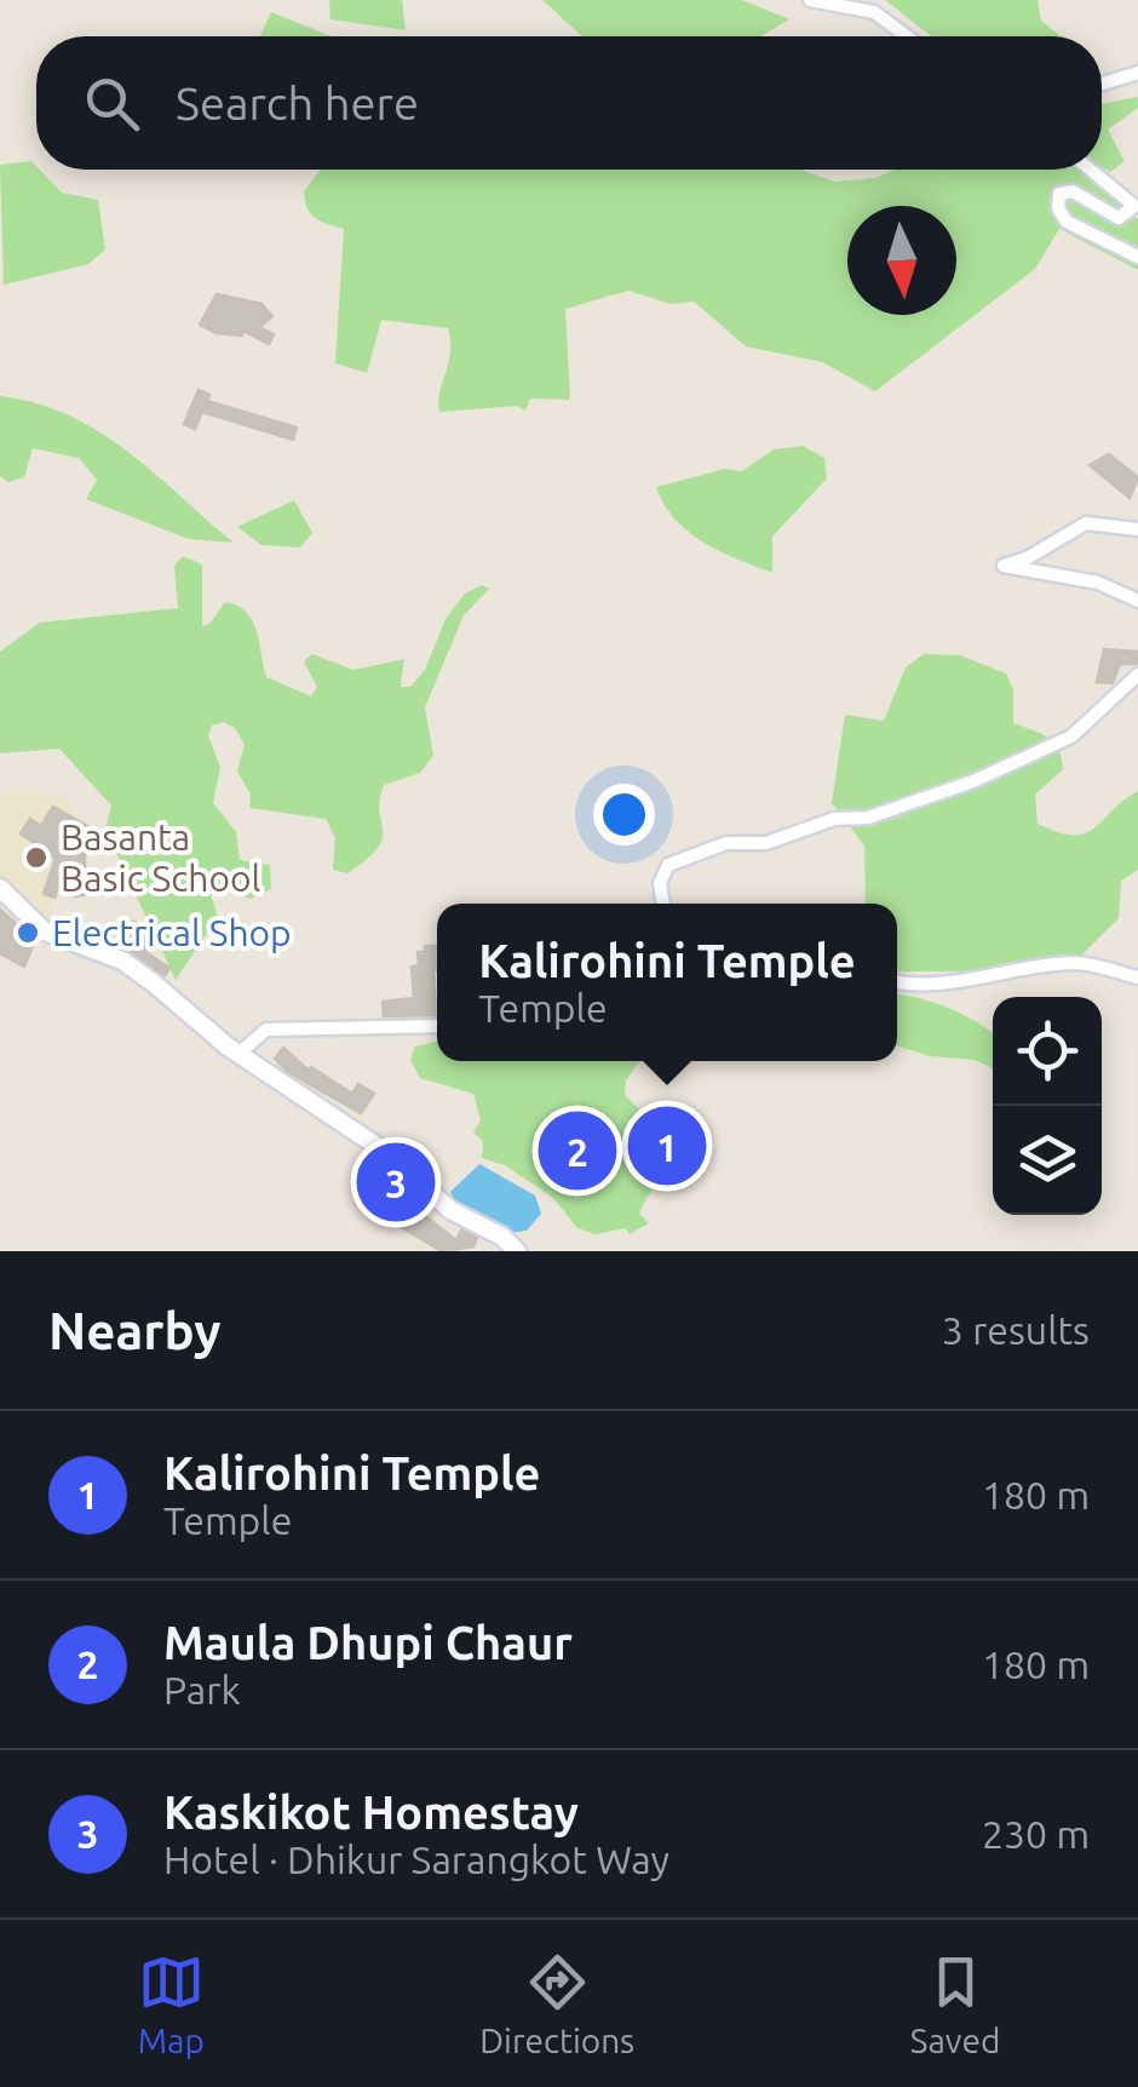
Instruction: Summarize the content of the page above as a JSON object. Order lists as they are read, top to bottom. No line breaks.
{"places":["Basanta Basic School","Electrical Shop"],"north":"bottom","page":{"search":"Search here","popup":["Kalirohini Temple","Temple"],"pins":["1","2","3"],"heading":["Nearby","3 results"],"list":[{"mark":"1","name":"Kalirohini Temple","note":"Temple","value":"180 m"},{"mark":"2","name":"Maula Dhupi Chaur","note":"Park","value":"180 m"},{"mark":"3","name":"Kaskikot Homestay","note":"Hotel · Dhikur Sarangkot Way","value":"230 m"}],"nav":["Map","Directions","Saved"]}}
